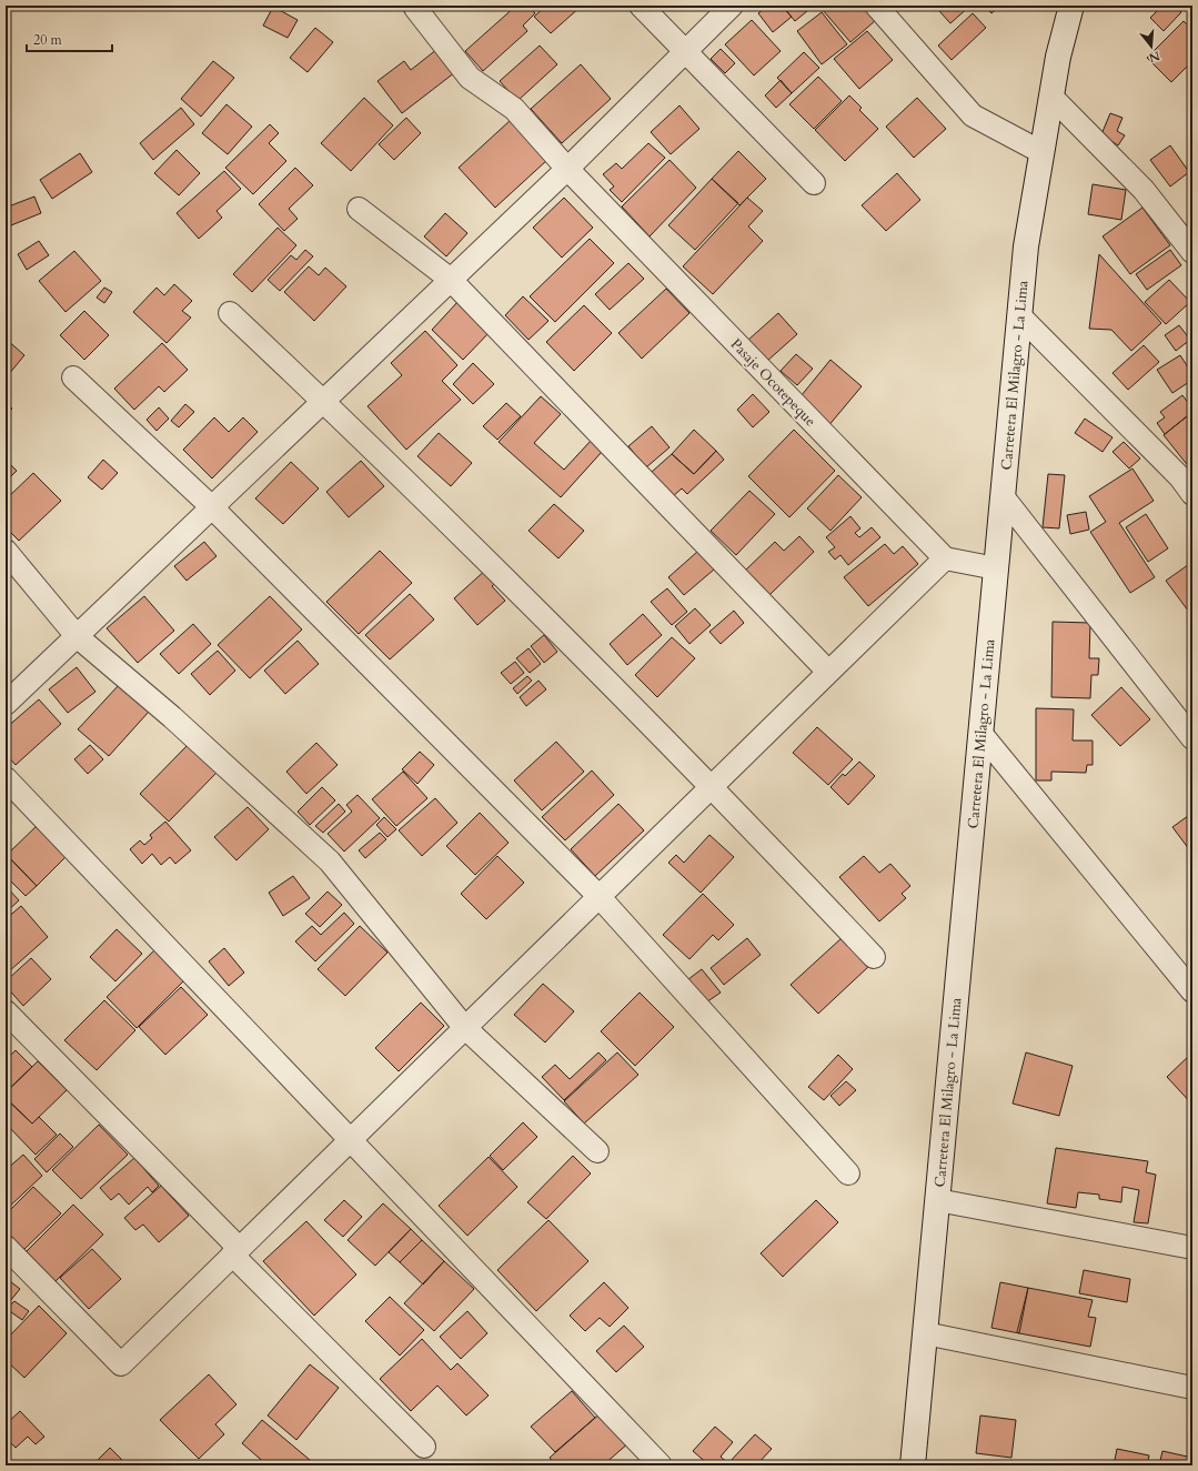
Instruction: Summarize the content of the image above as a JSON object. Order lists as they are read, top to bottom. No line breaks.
{"streets":{"main road":["Carretera El Milagro - La Lima"],"street":["Pasaje Ocotepeque"]},"scale_bar":"20 m","north":"bottom"}
